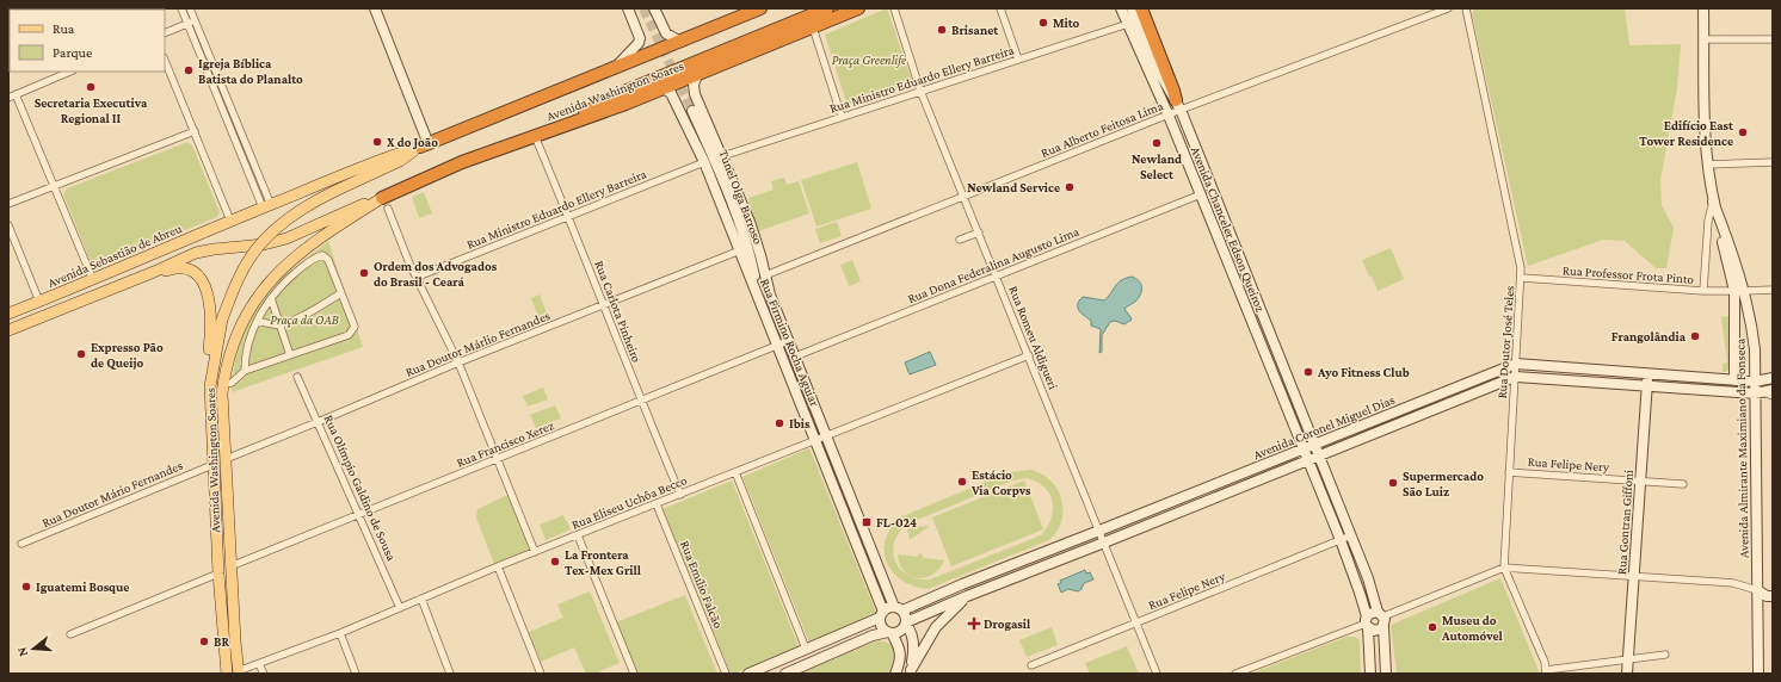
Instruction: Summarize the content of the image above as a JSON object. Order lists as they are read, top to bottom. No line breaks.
{"streets":{"highway":["Avenida Washington Soares"],"main road":["Túnel Olga Barroso","Avenida Chanceler Edson Queiroz","Avenida Sebastião de Abreu","Rua Firmino Rocha Aguiar","Avenida Coronel Miguel Dias","Avenida Almirante Maximiano da Fonseca","Rua Gontran Giffoni"],"street":["Rua Ministro Eduardo Ellery Barreira","Rua Alberto Feitosa Lima","Rua Dona Federalina Augusto Lima","Rua Professor Frota Pinto","Rua Carlota Pinheiro","Rua Romeu Aldigueri","Rua Doutor José Teles","Rua Doutor Márlio Fernandes","Rua Francisco Xerez","Rua Felipe Nery","Rua Olímpio Galdino de Sousa","Rua Doutor Mário Fernandes","Rua Eliseu Uchôa Becco","Rua Emílio Falcão"]},"crossings":[["Rua Ministro Eduardo Ellery Barreira","Avenida Chanceler Edson Queiroz"],["Rua Ministro Eduardo Ellery Barreira","Rua Carlota Pinheiro"],["Rua Ministro Eduardo Ellery Barreira","Rua Romeu Aldigueri"],["Rua Ministro Eduardo Ellery Barreira","Rua Firmino Rocha Aguiar"],["Avenida Washington Soares","Avenida Sebastião de Abreu"],["Avenida Washington Soares","Rua Carlota Pinheiro"],["Avenida Washington Soares","Rua Firmino Rocha Aguiar"],["Avenida Washington Soares","Rua Doutor Márlio Fernandes"],["Avenida Washington Soares","Rua Francisco Xerez"],["Avenida Washington Soares","Rua Doutor Mário Fernandes"],["Avenida Washington Soares","Rua Eliseu Uchôa Becco"],["Rua Alberto Feitosa Lima","Avenida Chanceler Edson Queiroz"],["Rua Alberto Feitosa Lima","Rua Romeu Aldigueri"],["Rua Alberto Feitosa Lima","Rua Firmino Rocha Aguiar"],["Túnel Olga Barroso","Rua Firmino Rocha Aguiar"],["Avenida Chanceler Edson Queiroz","Rua Dona Federalina Augusto Lima"],["Avenida Chanceler Edson Queiroz","Avenida Coronel Miguel Dias"],["Avenida Chanceler Edson Queiroz","Rua Felipe Nery"],["Rua Dona Federalina Augusto Lima","Rua Romeu Aldigueri"],["Rua Dona Federalina Augusto Lima","Rua Firmino Rocha Aguiar"],["Rua Professor Frota Pinto","Rua Doutor José Teles"],["Rua Professor Frota Pinto","Avenida Almirante Maximiano da Fonseca"],["Rua Carlota Pinheiro","Rua Doutor Márlio Fernandes"],["Rua Carlota Pinheiro","Rua Francisco Xerez"],["Rua Carlota Pinheiro","Rua Eliseu Uchôa Becco"],["Rua Romeu Aldigueri","Avenida Coronel Miguel Dias"],["Rua Romeu Aldigueri","Rua Felipe Nery"],["Rua Romeu Aldigueri","Rua Eliseu Uchôa Becco"],["Rua Firmino Rocha Aguiar","Rua Doutor Márlio Fernandes"],["Rua Firmino Rocha Aguiar","Avenida Coronel Miguel Dias"],["Rua Firmino Rocha Aguiar","Rua Francisco Xerez"],["Rua Firmino Rocha Aguiar","Rua Eliseu Uchôa Becco"],["Rua Doutor José Teles","Avenida Coronel Miguel Dias"],["Rua Doutor José Teles","Rua Felipe Nery"],["Rua Doutor Márlio Fernandes","Rua Olímpio Galdino de Sousa"],["Avenida Coronel Miguel Dias","Avenida Almirante Maximiano da Fonseca"],["Avenida Coronel Miguel Dias","Rua Gontran Giffoni"],["Rua Francisco Xerez","Rua Olímpio Galdino de Sousa"],["Rua Felipe Nery","Rua Gontran Giffoni"],["Rua Olímpio Galdino de Sousa","Rua Eliseu Uchôa Becco"],["Rua Eliseu Uchôa Becco","Rua Emílio Falcão"]],"parks":["Praça Greenlife","Praça da OAB"],"places":{"other":["Mito","Brisanet","Igreja Bíblica Batista do Planalto","Secretaria Executiva Regional II","Edifício East Tower Residence","X do João","Newland Select","Newland Service","Ordem dos Advogados do Brasil - Ceará","Frangolândia","Expresso Pão de Queijo","Ayo Fitness Club","Ibis","Estácio Via Corpvs","Supermercado São Luiz","La Frontera Tex-Mex Grill","Iguatemi Bosque","Museu do Automóvel","BR"],"transit":["FL-024"],"health":["Drogasil"]},"legend":["Rua","Parque"],"north":"left"}
